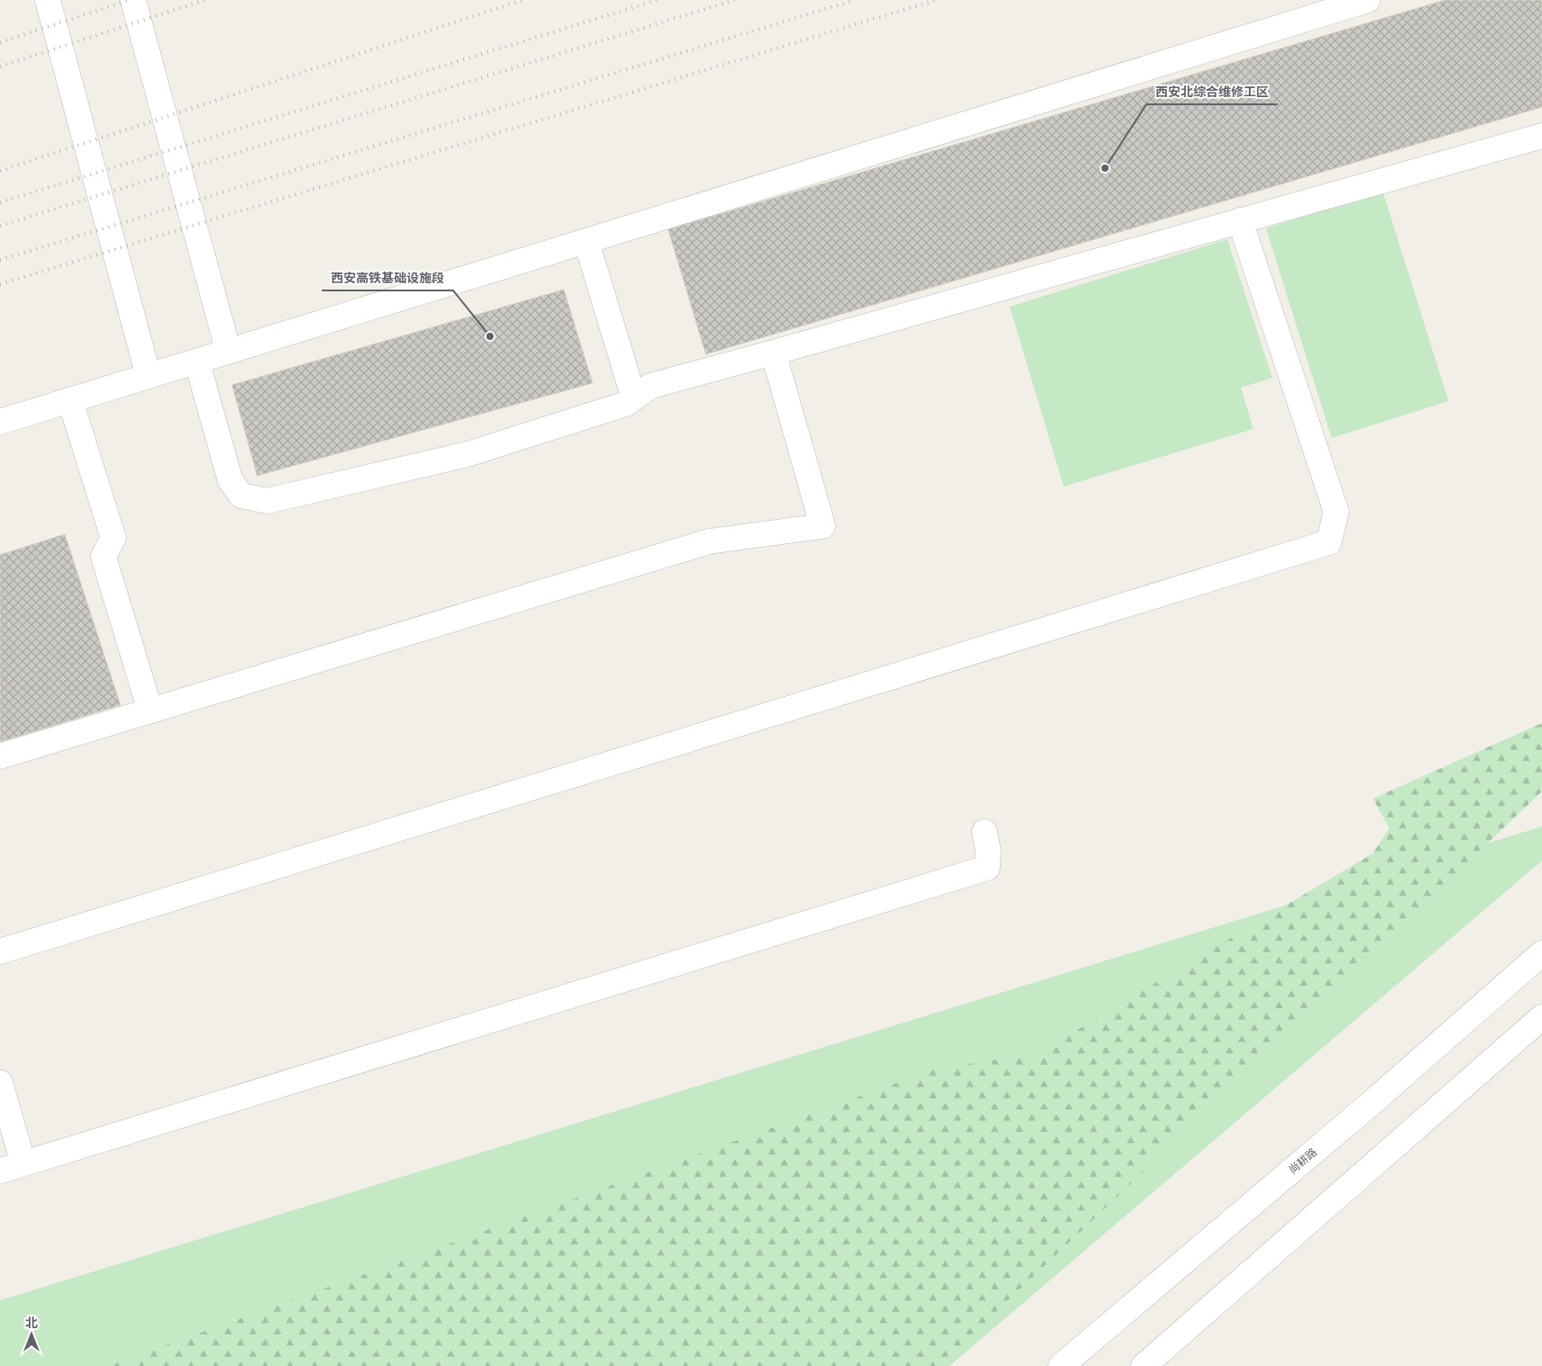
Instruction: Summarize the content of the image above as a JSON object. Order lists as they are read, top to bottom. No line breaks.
{"streets":{"street":["尚耕路"]},"places":["西安北综合维修工区","西安高铁基础设施段"],"north":"top"}
